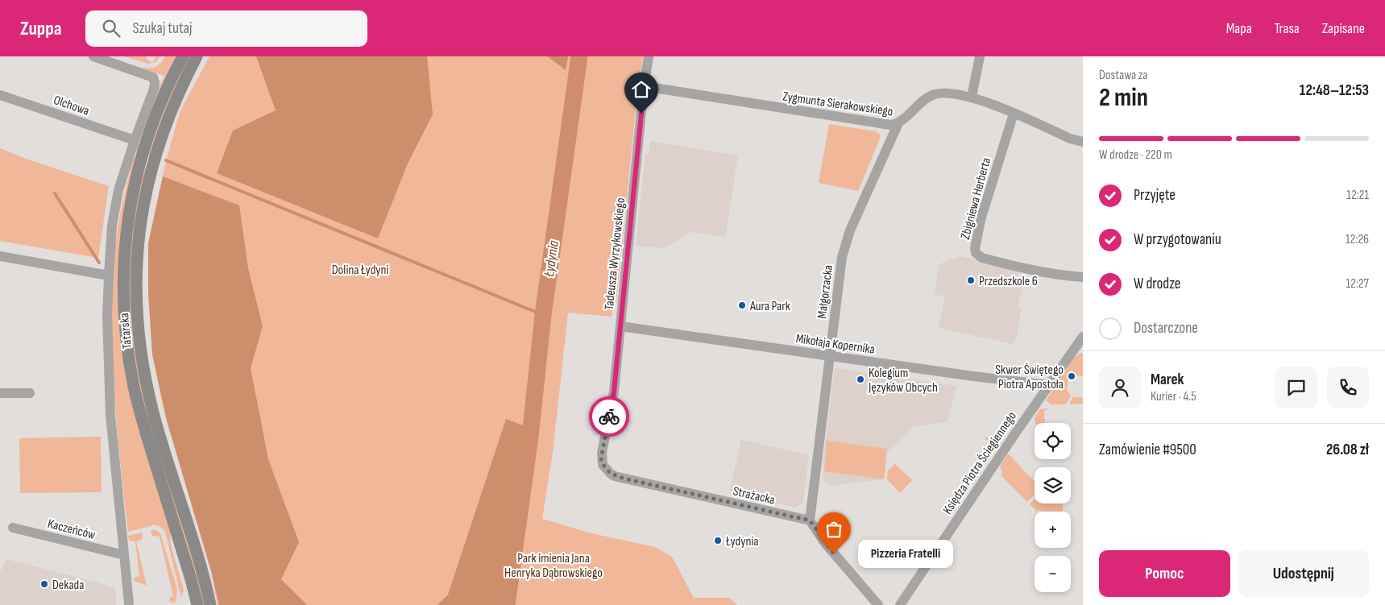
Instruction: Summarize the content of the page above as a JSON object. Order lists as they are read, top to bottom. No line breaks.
{"streets":{"main road":["Tatarska"],"street":["Zygmunta Sierakowskiego","Olchowa","Zbigniewa Herberta","Tadeusza Wyrzykowskiego","Małgorzacka","Mikołaja Kopernika","Księdza Piotra Ściegiennego","Strażacka","Kaczeńców"]},"crossings":[["Zygmunta Sierakowskiego","Zbigniewa Herberta"],["Zygmunta Sierakowskiego","Tadeusza Wyrzykowskiego"],["Zygmunta Sierakowskiego","Małgorzacka"],["Olchowa","Tatarska"],["Tadeusza Wyrzykowskiego","Mikołaja Kopernika"],["Tadeusza Wyrzykowskiego","Strażacka"],["Małgorzacka","Mikołaja Kopernika"],["Małgorzacka","Strażacka"],["Tatarska","Kaczeńców"],["Mikołaja Kopernika","Księdza Piotra Ściegiennego"]],"water":["Łydynia"],"parks":["Dolina Łydyni","Park imienia Jana Henryka Dąbrowskiego"],"places":["Przedszkole 6","Aura Park","Skwer Świętego Piotra Apostoła","Kolegium Języków Obcych","Łydynia","Pizzeria Fratelli","Dekada"],"page":{"header":"Zuppa","search":"Szukaj tutaj","nav":["Mapa","Trasa","Zapisane"],"heading":["2 min","Dostawa za","12:48–12:53"],"panel":["Marek","Kurier · 4.5","Zamówienie #9500","26.08 zł"],"bar":"W drodze · 220 m","list":[["Przyjęte","12:21"],["W przygotowaniu","12:26"],["W drodze","12:27"],"Dostarczone"],"map_buttons":["+","−"],"bubble":"Pizzeria Fratelli","buttons":["Pomoc","Udostępnij"]}}
